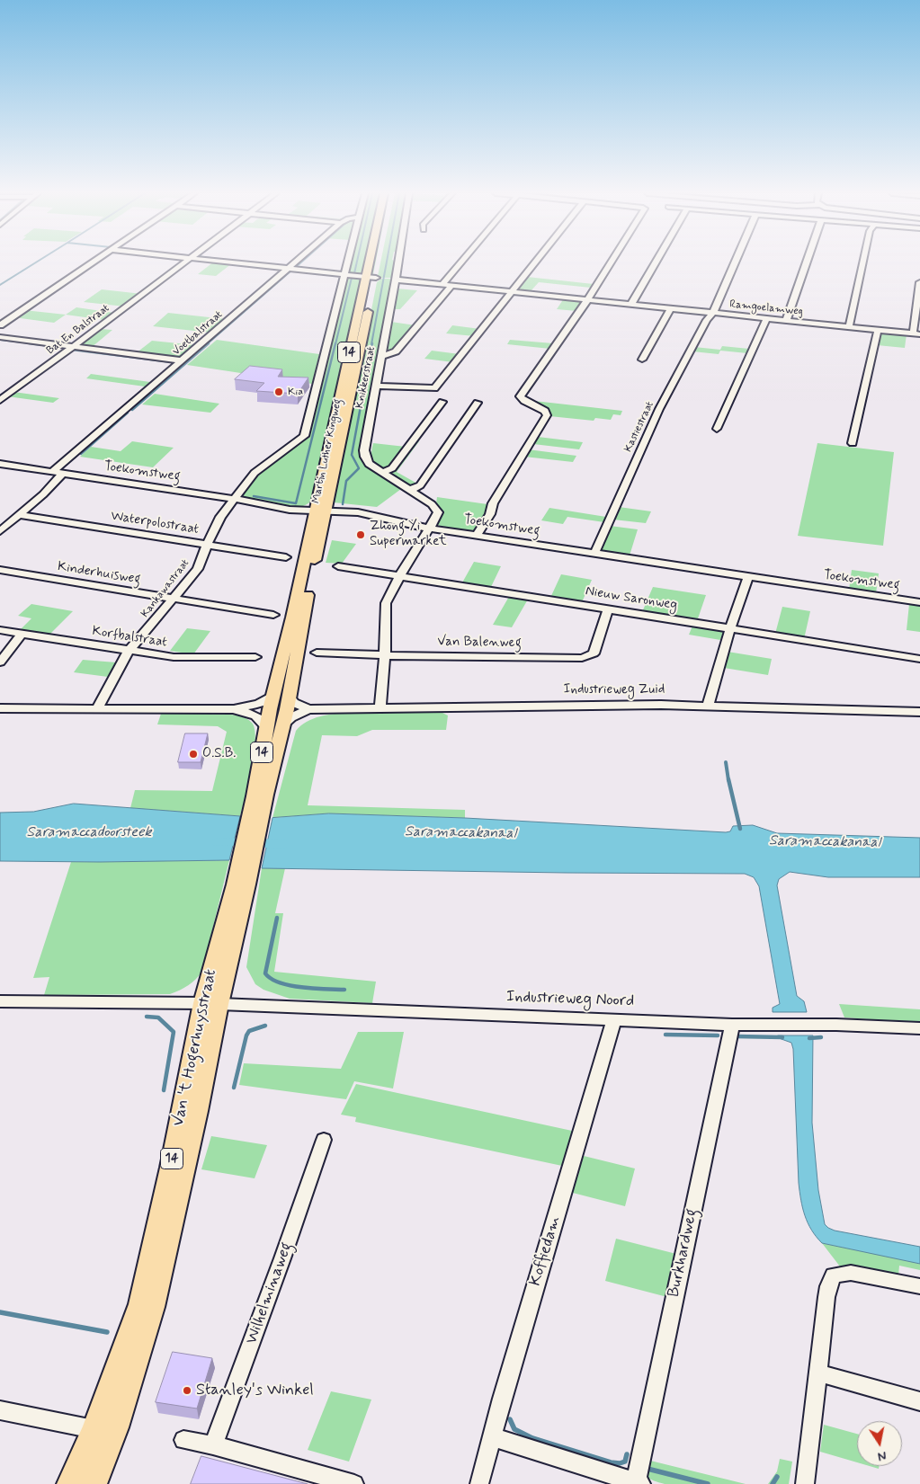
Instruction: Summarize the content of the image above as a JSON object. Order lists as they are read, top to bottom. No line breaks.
{"streets":{"main road":["14","Martin Luther Kingweg","Van 't Hogerhuysstraat"],"street":["Ramgoelamweg","Bat En Balstraat","Voetbalstraat","Knikkerstraat","Kastiestraat","Toekomstweg","Waterpolostraat","Kinderhuisweg","Kankawastraat","Nieuw Saronweg","Korfbalstraat","Van Balenweg","Industrieweg Zuid","Industrieweg Noord","Koffiedam","Burkhardweg","Wilhelminaweg"]},"crossings":[["Ramgoelamweg","Knikkerstraat"],["Ramgoelamweg","Kastiestraat"],["Voetbalstraat","Toekomstweg"],["Knikkerstraat","Toekomstweg"],["Kastiestraat","Toekomstweg"],["Martin Luther Kingweg","Toekomstweg"],["Martin Luther Kingweg","Van 't Hogerhuysstraat"],["Toekomstweg","Kankawastraat"],["Waterpolostraat","Kankawastraat"],["Kinderhuisweg","Kankawastraat"],["Kankawastraat","Korfbalstraat"],["Nieuw Saronweg","Van Balenweg"],["Industrieweg Zuid","Van 't Hogerhuysstraat"],["Industrieweg Noord","Van 't Hogerhuysstraat"],["Industrieweg Noord","Koffiedam"],["Industrieweg Noord","Burkhardweg"]],"water":["Saramaccadoorsteek","Saramaccakanaal"],"places":["Kia","Zhong Yi Supermarket","O.S.B.","Stanley's Winkel"],"north":"bottom"}
